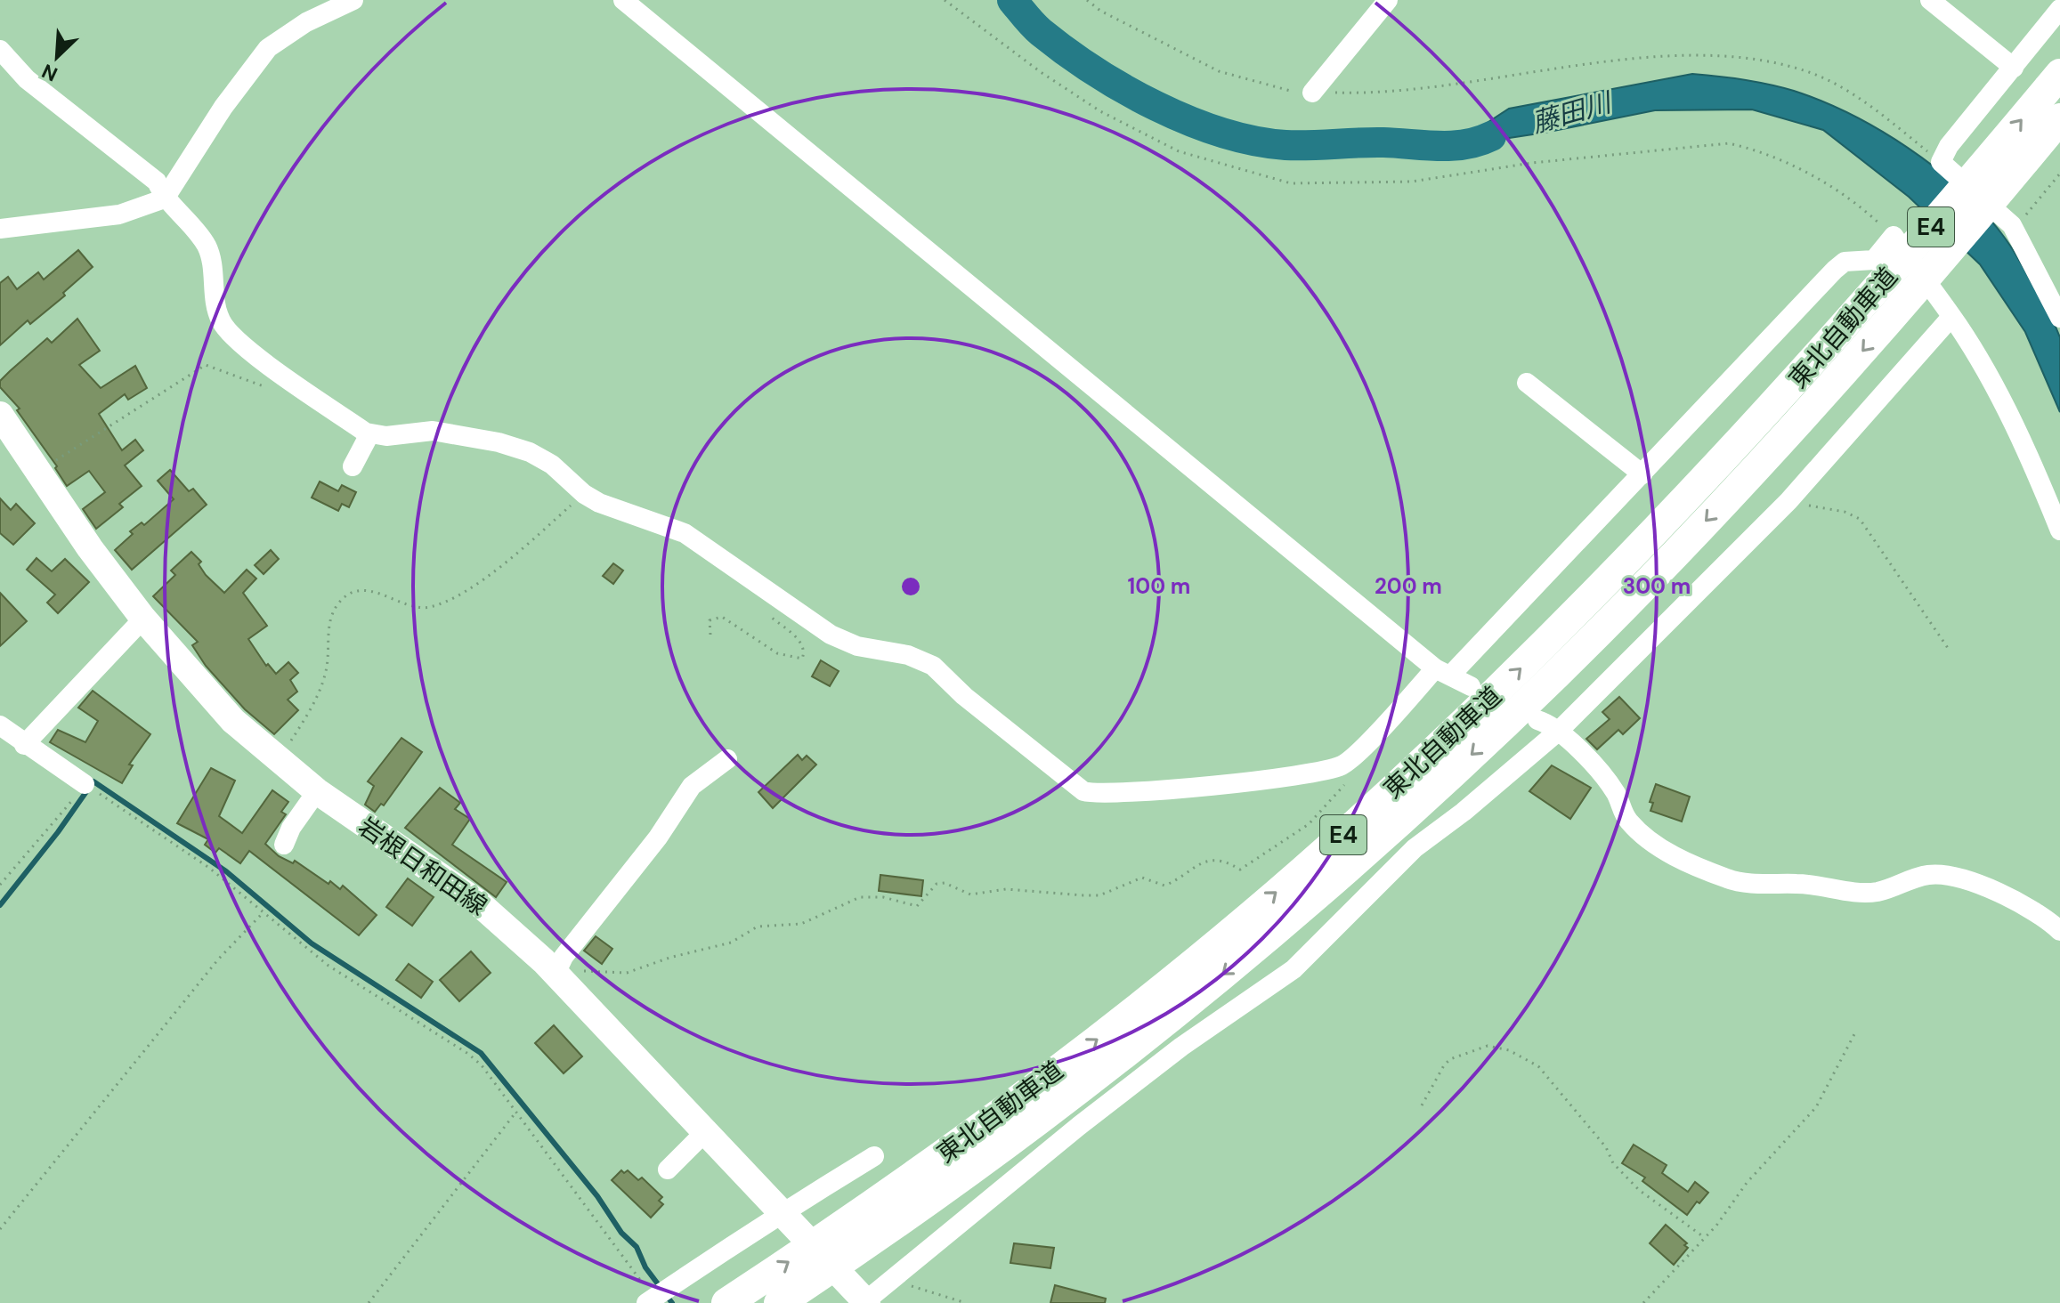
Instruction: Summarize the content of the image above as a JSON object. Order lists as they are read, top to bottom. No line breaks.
{"streets":{"highway":["E4","東北自動車道"],"main road":["岩根日和田線"]},"water":["藤田川"],"north":"bottom left","rings":["100 m","200 m","300 m"]}
